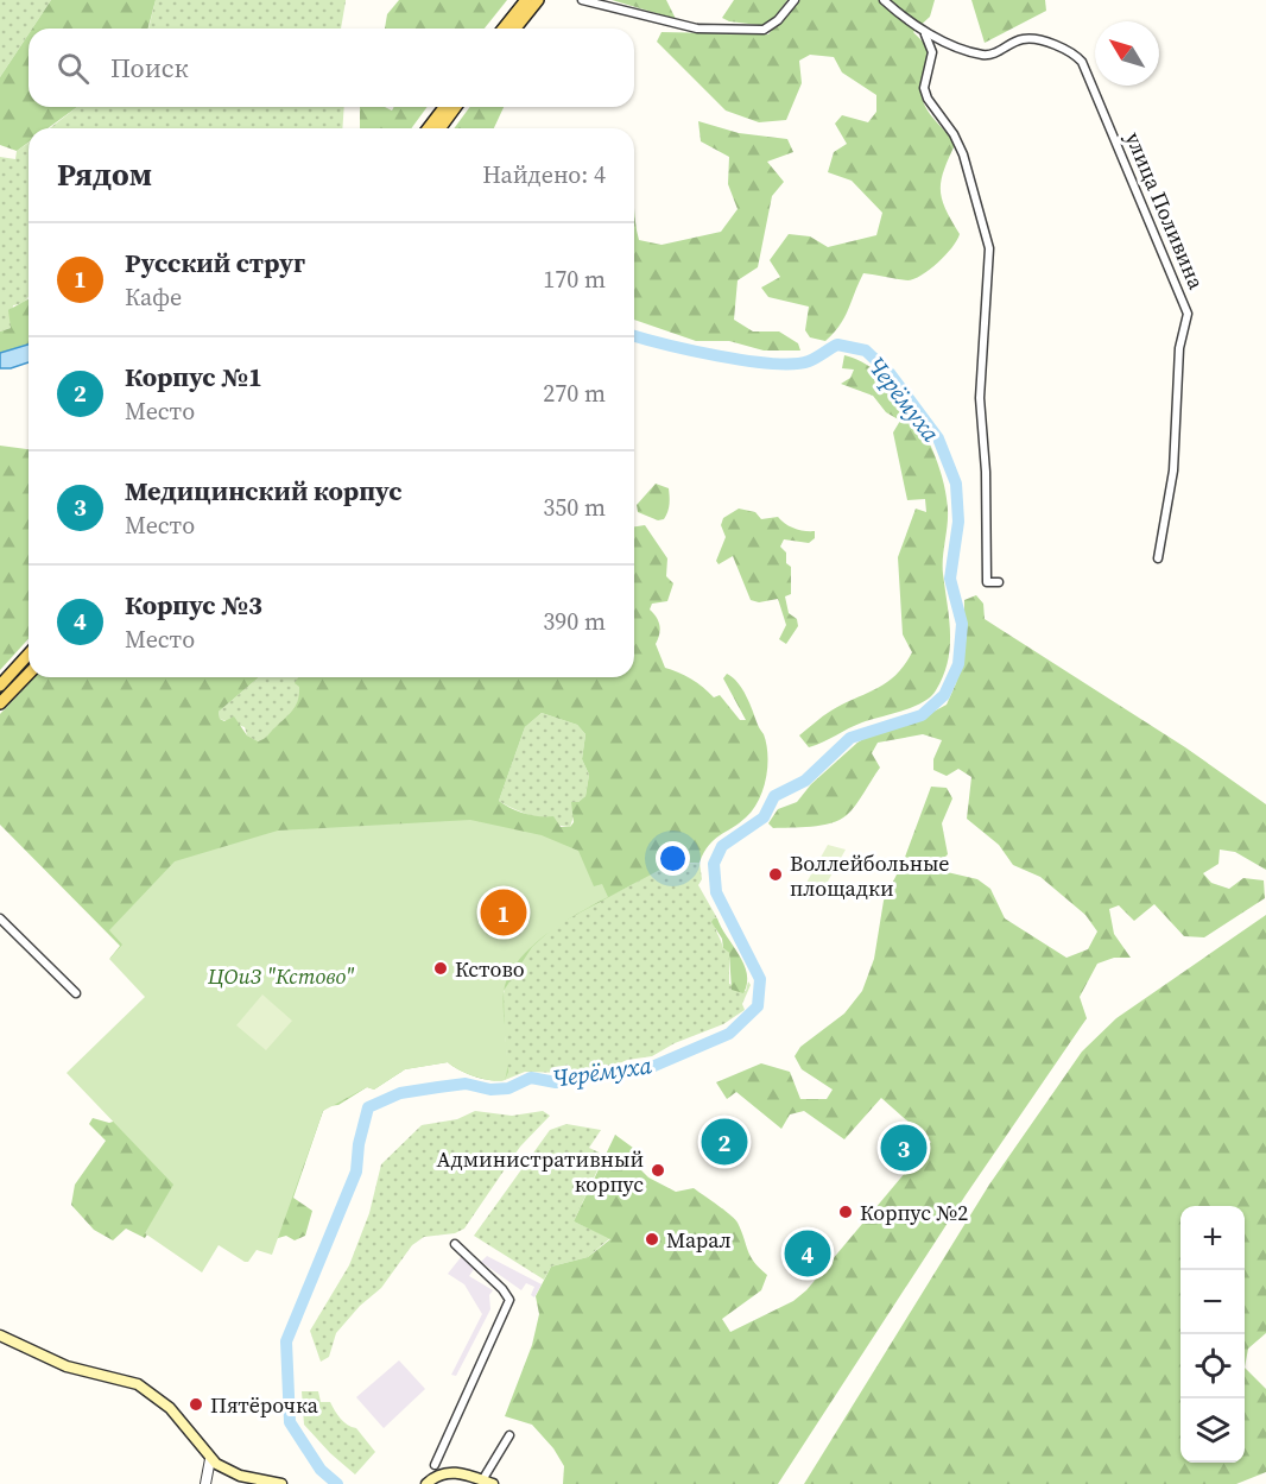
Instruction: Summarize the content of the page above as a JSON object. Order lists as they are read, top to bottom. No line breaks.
{"streets":{"street":["улица Поливина"]},"water":["Черёмуха"],"parks":["ЦОиЗ \"Кстово\""],"places":["Воллейбольные площадки","Кстово","Административный корпус","Корпус №2","Марал","Пятёрочка"],"north":"top left","page":{"search":"Поиск","heading":["Рядом","Найдено: 4"],"list":[{"mark":"1","name":"Русский струг","note":"Кафе","value":"170 m"},{"mark":"2","name":"Корпус №1","note":"Место","value":"270 m"},{"mark":"3","name":"Медицинский корпус","note":"Место","value":"350 m"},{"mark":"4","name":"Корпус №3","note":"Место","value":"390 m"}],"pins":["1","2","3","4"],"map_buttons":["+","−"]}}
